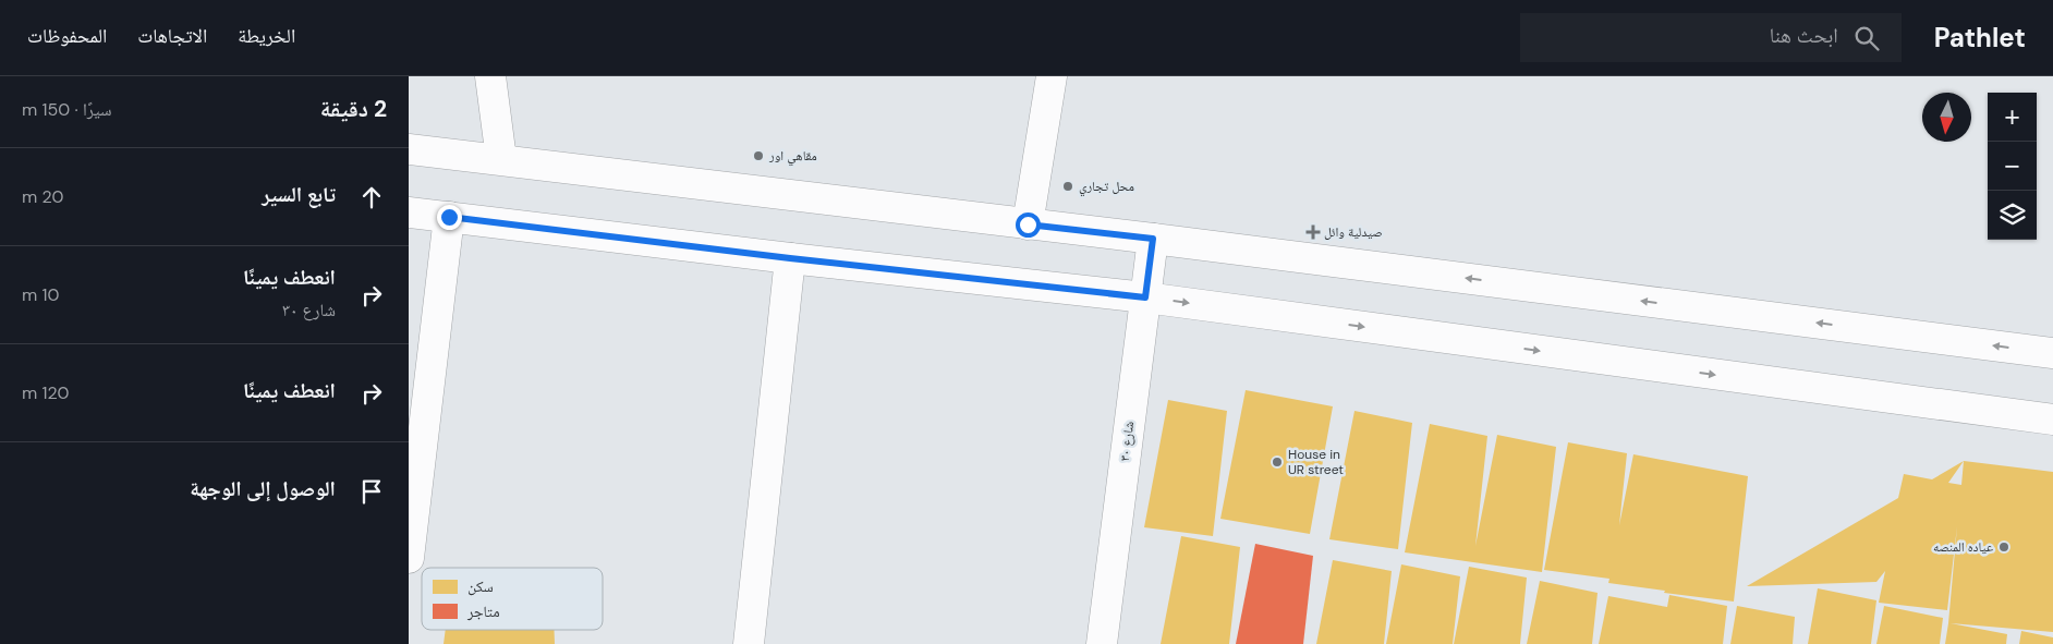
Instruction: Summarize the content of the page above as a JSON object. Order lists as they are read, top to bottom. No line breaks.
{"streets":{"street":["شارع ٣٠"]},"places":{"other":["مقاهي اور","محل تجاري","House in UR street","عياده المنصه"],"health":["صيدلية وائل"]},"legend":["سكن","متاجر"],"north":"bottom","page":{"header":"Pathlet","search":"ابحث هنا","nav":["الخريطة","الاتجاهات","المحفوظات"],"heading":["2 دقيقة","سيرًا · 150 m"],"map_buttons":["+","−"],"list":[["تابع السير","20 m"],["انعطف يمينًا","شارع ٣٠","10 m"],["انعطف يمينًا","120 m"],"الوصول إلى الوجهة"]}}
